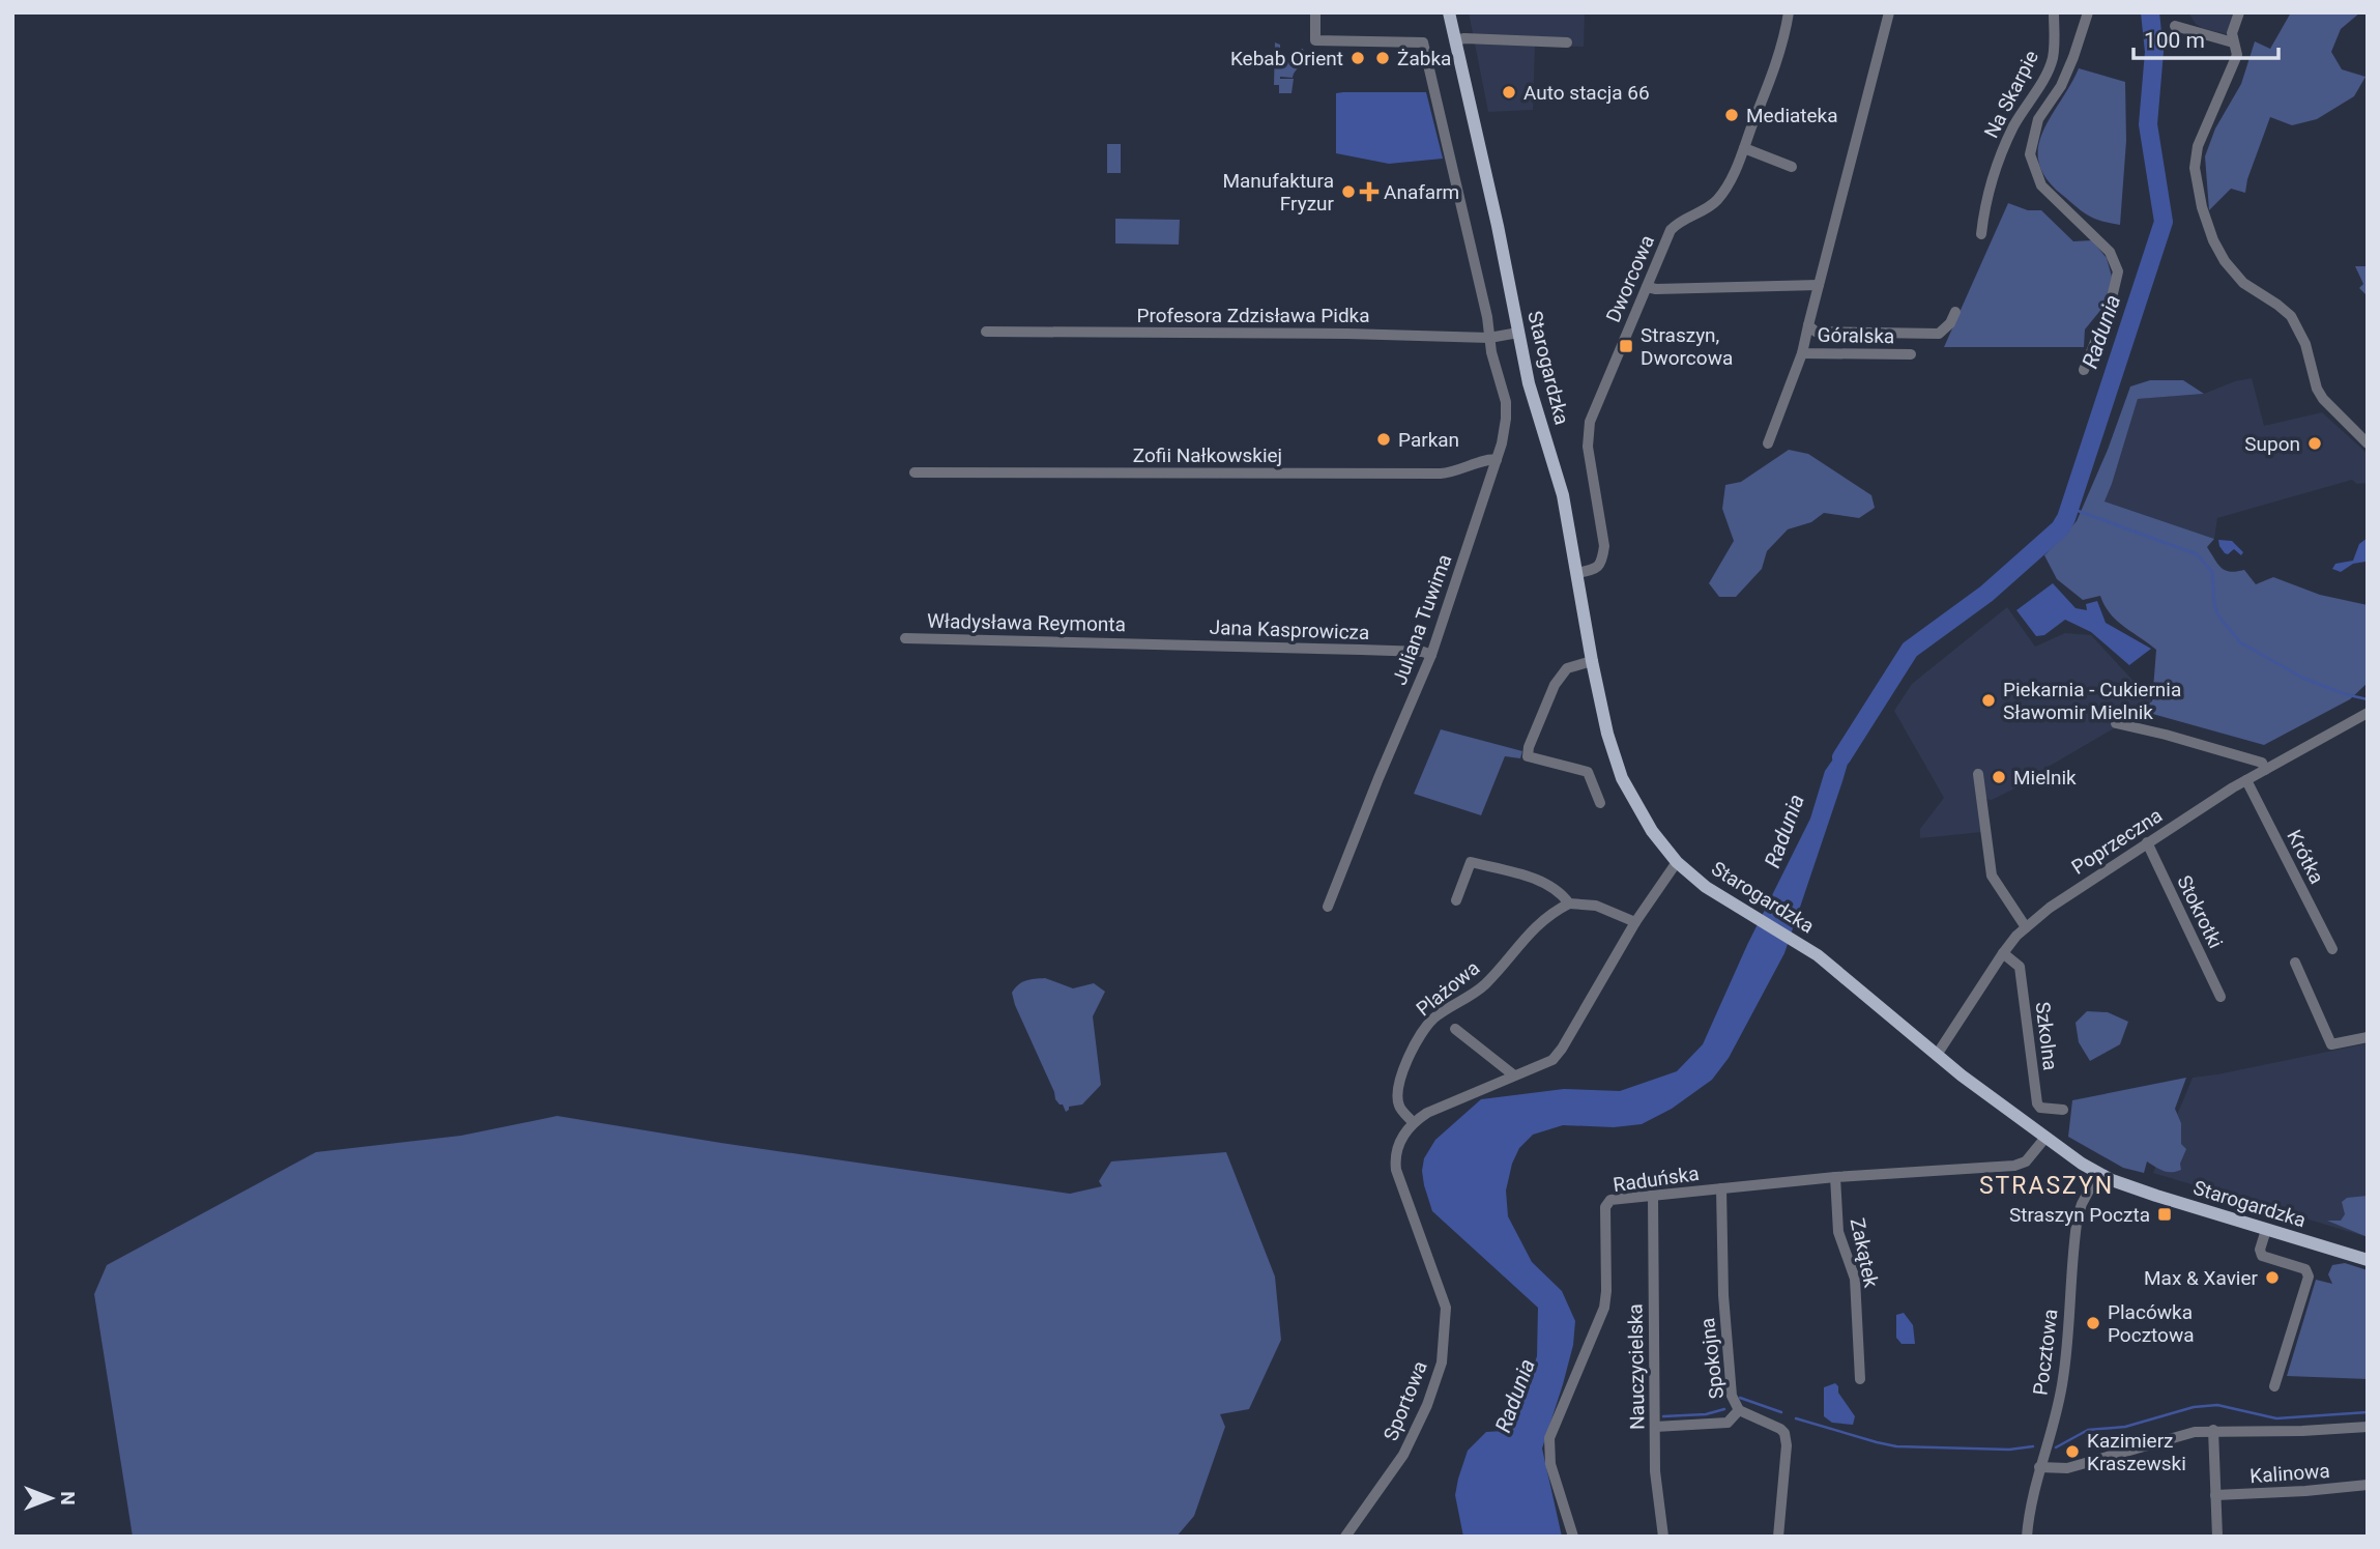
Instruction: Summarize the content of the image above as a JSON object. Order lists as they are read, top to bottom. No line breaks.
{"streets":{"main road":["Starogardzka"],"street":["Na Skarpie","Dworcowa","Profesora Zdzisława Pidka","Góralska","Zofii Nałkowskiej","Juliana Tuwima","Władysława Reymonta","Jana Kasprowicza","Poprzeczna","Krótka","Stokrotki","Plażowa","Szkolna","Raduńska","Zakątek","Pocztowa","Spokojna","Nauczycielska","Sportowa","Kalinowa"]},"crossings":[["Dworcowa","Starogardzka"],["Profesora Zdzisława Pidka","Starogardzka"],["Profesora Zdzisława Pidka","Juliana Tuwima"],["Starogardzka","Poprzeczna"],["Starogardzka","Raduńska"],["Starogardzka","Pocztowa"],["Zofii Nałkowskiej","Juliana Tuwima"],["Juliana Tuwima","Jana Kasprowicza"],["Władysława Reymonta","Jana Kasprowicza"],["Poprzeczna","Krótka"],["Poprzeczna","Stokrotki"],["Poprzeczna","Szkolna"],["Plażowa","Sportowa"],["Raduńska","Zakątek"],["Raduńska","Spokojna"],["Raduńska","Nauczycielska"]],"districts":["STRASZYN"],"water":["Radunia"],"places":{"other":["Kebab Orient","Żabka","Auto stacja 66","Mediateka","Manufaktura Fryzur","Parkan","Supon","Piekarnia - Cukiernia Sławomir Mielnik","Mielnik","Max & Xavier","Placówka Pocztowa","Kazimierz Kraszewski"],"health":["Anafarm"],"transit":["Straszyn, Dworcowa","Straszyn Poczta"]},"scale_bar":"100 m","north":"right"}
